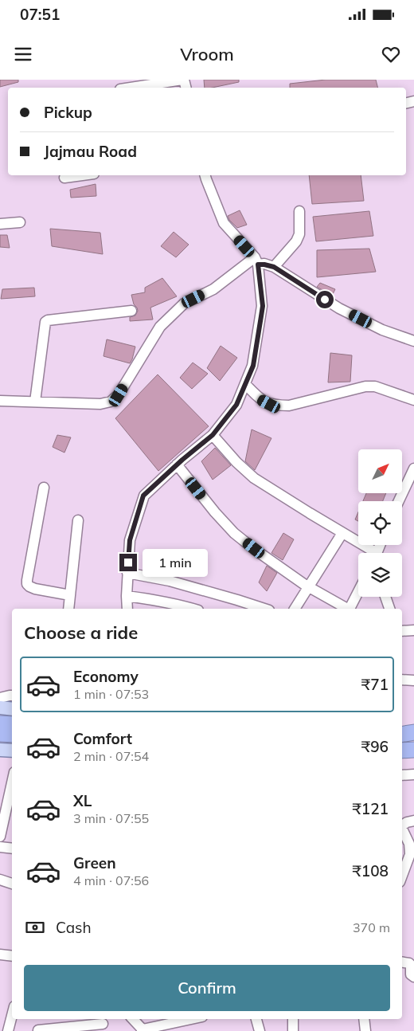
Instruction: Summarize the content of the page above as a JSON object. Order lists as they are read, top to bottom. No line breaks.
{"north":"top right","page":{"status":"07:51","header":"Vroom","banner":["Pickup","Jajmau Road"],"bubble":"1 min","heading":"Choose a ride","list":[{"name":"Economy","note":"1 min · 07:53","value":"₹71"},{"name":"Comfort","note":"2 min · 07:54","value":"₹96"},{"name":"XL","note":"3 min · 07:55","value":"₹121"},{"name":"Green","note":"4 min · 07:56","value":"₹108"}],"pay":["Cash","370 m"],"buttons":"Confirm"}}
